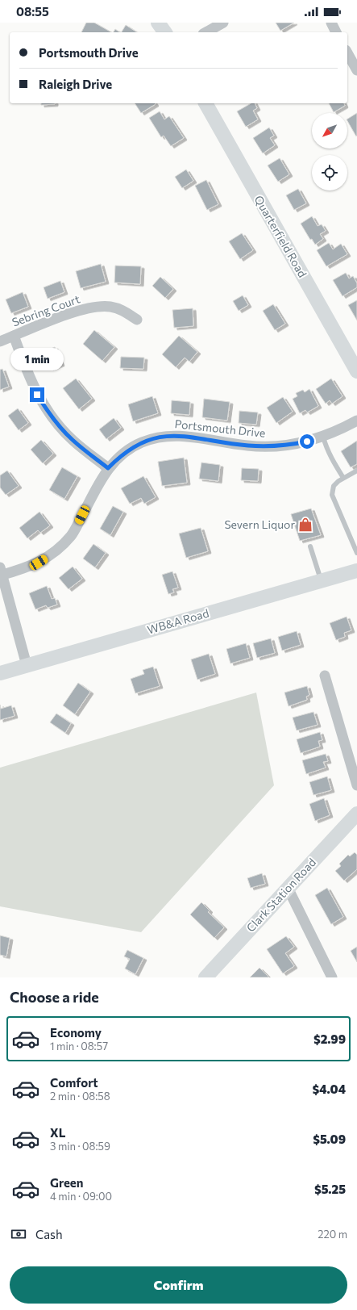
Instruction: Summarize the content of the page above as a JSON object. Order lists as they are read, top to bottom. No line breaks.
{"streets":{"street":["Quarterfield Road","Sebring Court","Portsmouth Drive","WB&A Road","Clark Station Road"]},"places":{"shop":["Severn Liquor"]},"north":"bottom left","page":{"status":"08:55","banner":["Portsmouth Drive","Raleigh Drive"],"bubble":"1 min","heading":"Choose a ride","list":[{"name":"Economy","note":"1 min · 08:57","value":"$2.99"},{"name":"Comfort","note":"2 min · 08:58","value":"$4.04"},{"name":"XL","note":"3 min · 08:59","value":"$5.09"},{"name":"Green","note":"4 min · 09:00","value":"$5.25"}],"pay":["Cash","220 m"],"buttons":"Confirm"}}
